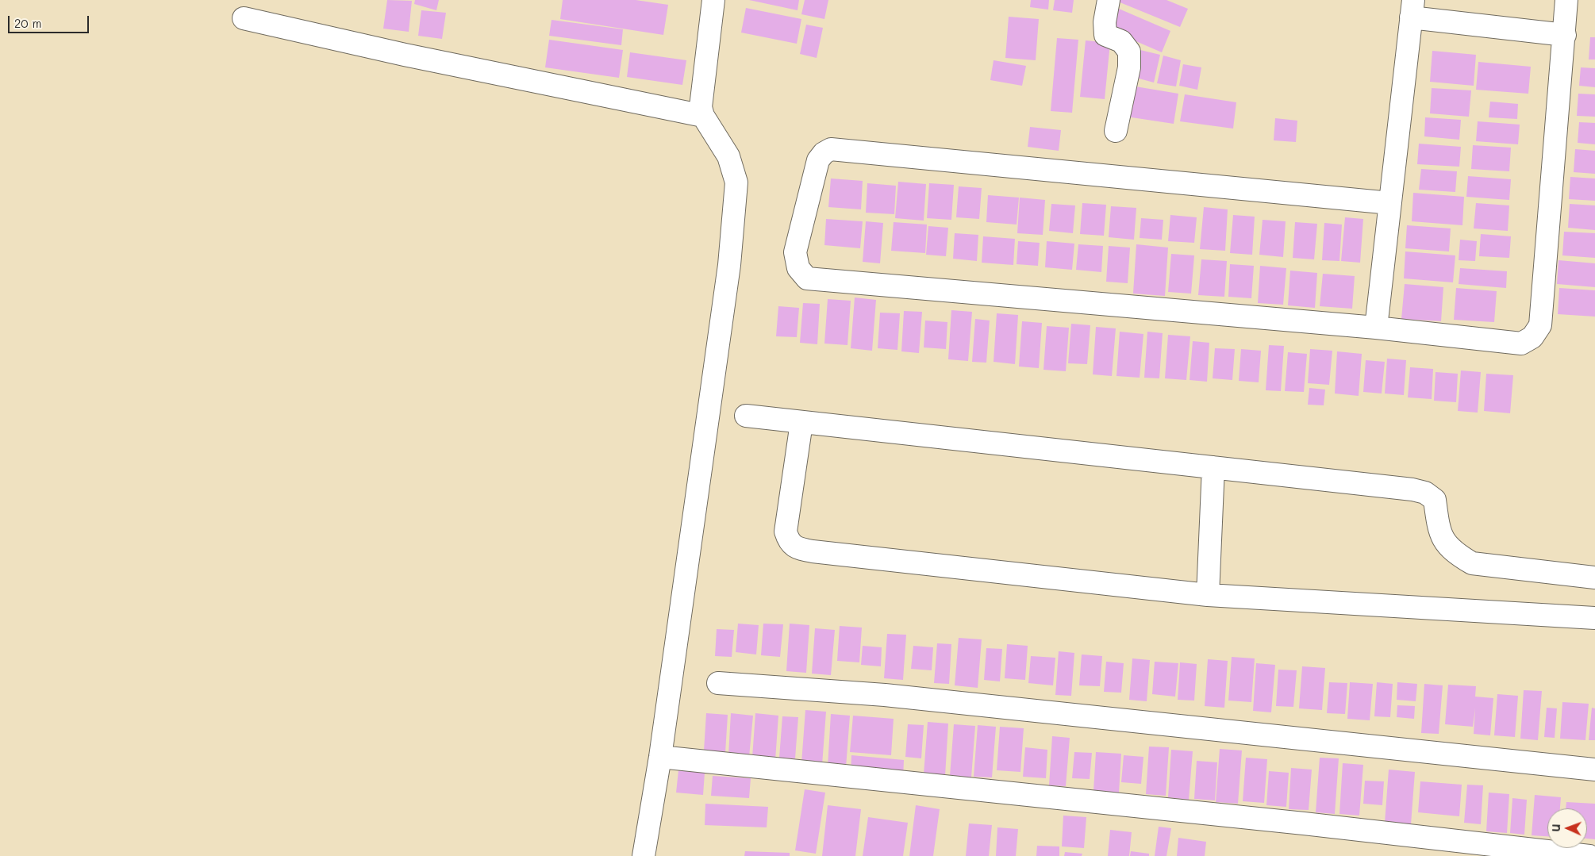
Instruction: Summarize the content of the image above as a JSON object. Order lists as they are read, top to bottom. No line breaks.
{"scale_bar":"20 m","north":"left"}
